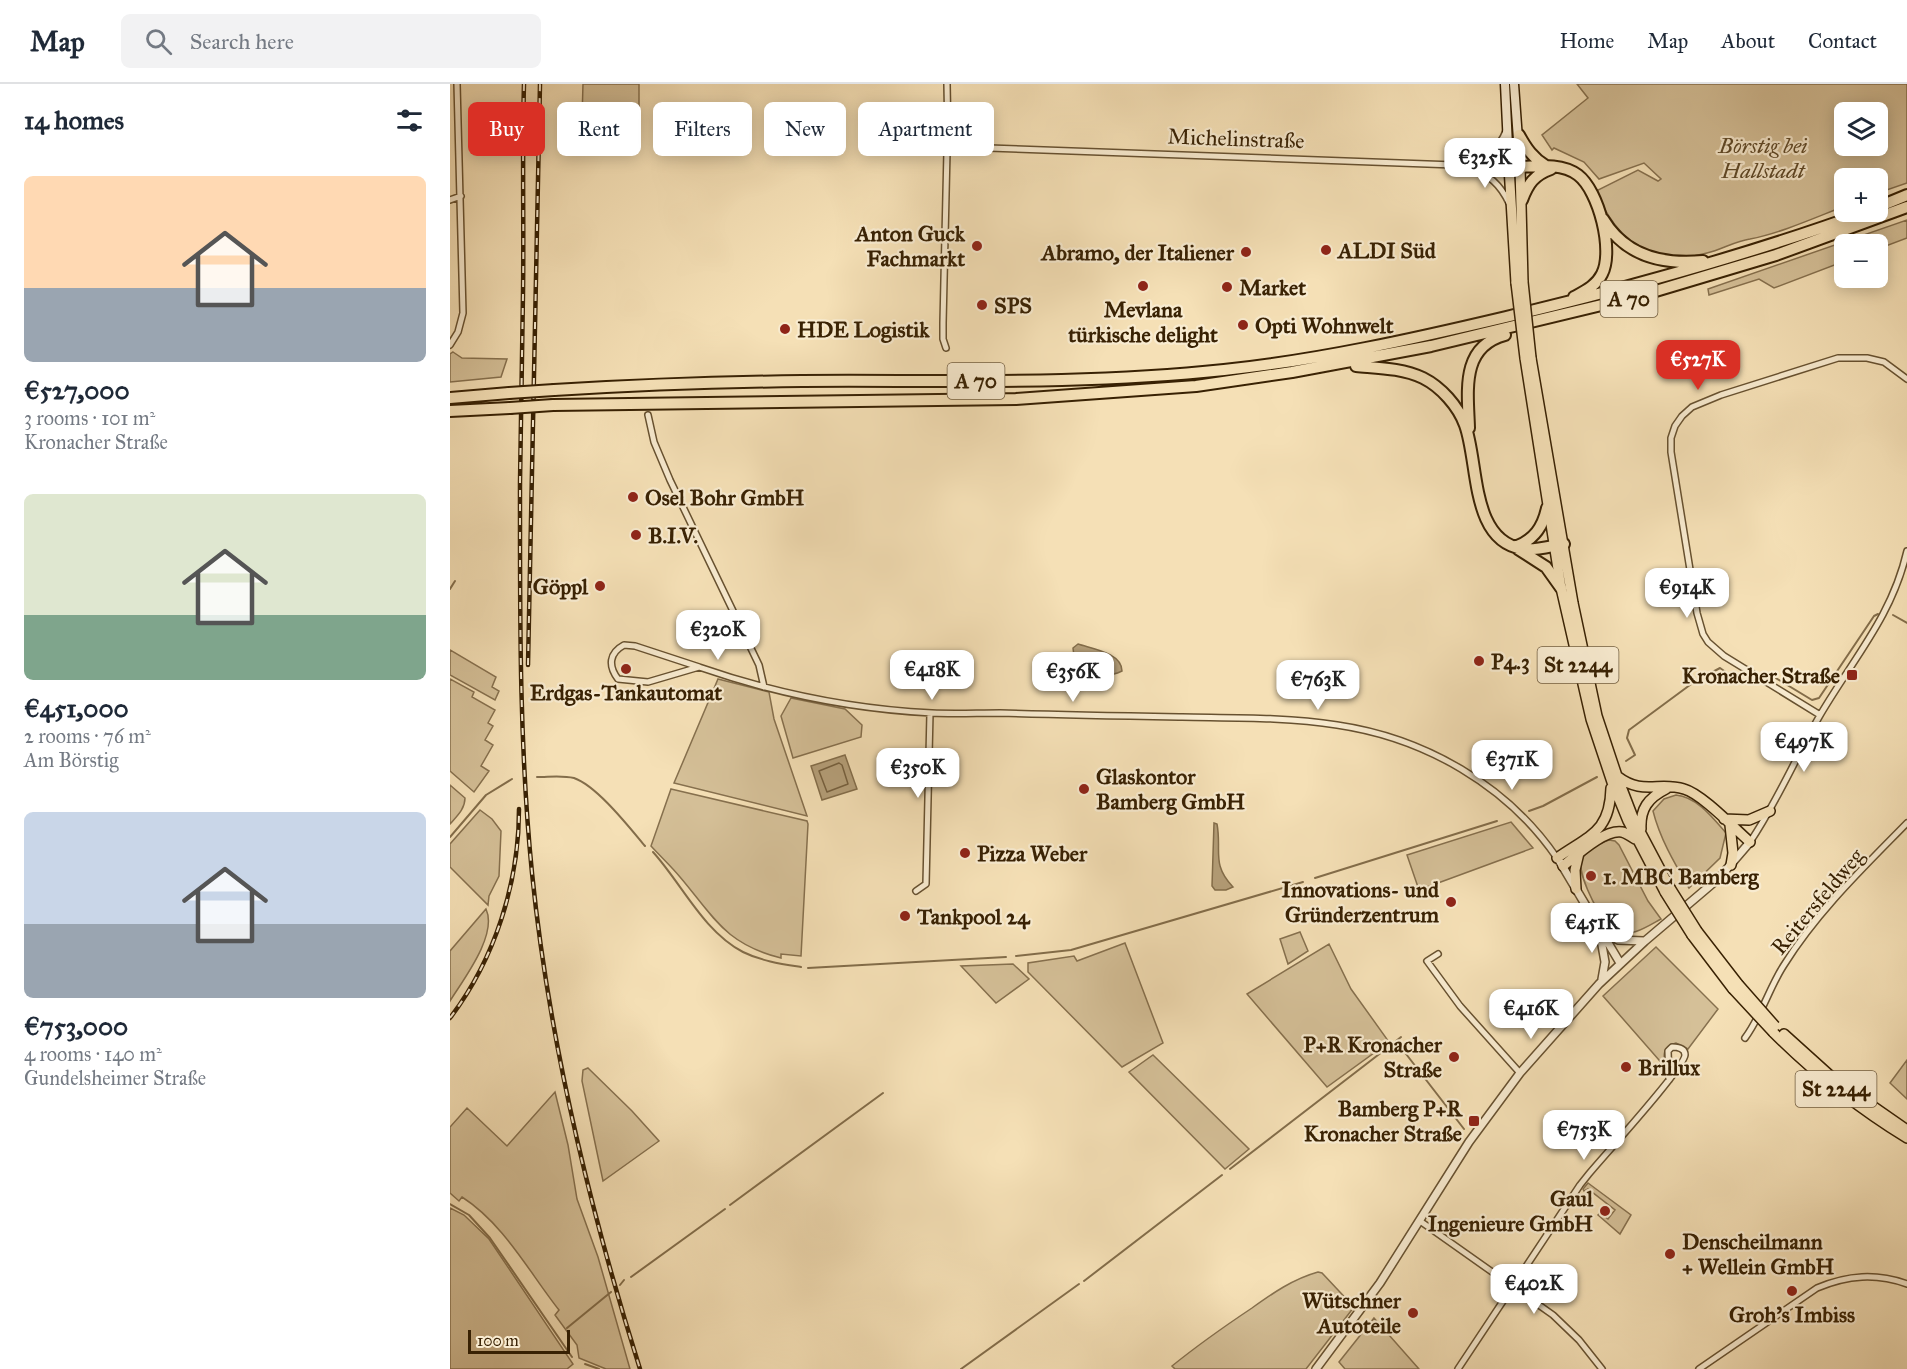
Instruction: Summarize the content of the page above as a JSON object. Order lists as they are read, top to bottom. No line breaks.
{"streets":{"highway":["A 70"],"main road":["St 2244"],"street":["Michelinstraße","Reitersfeldweg"]},"crossings":[["Michelinstraße","St 2244"]],"parks":["Börstig bei Hallstadt"],"places":{"other":["Anton Guck Fachmarkt","ALDI Süd","Abramo, der Italiener","Mevlana türkische delight","Market","SPS","Opti Wohnwelt","HDE Logistik","Osel Bohr GmbH","B.I.V.","Göppl","P4.3","Erdgas-Tankautomat","Glaskontor Bamberg GmbH","Pizza Weber","1. MBC Bamberg","Innovations- und Gründerzentrum","Tankpool 24","P+R Kronacher Straße","Brillux","Gaul Ingenieure GmbH","Denscheilmann + Wellein GmbH","Groh's Imbiss","Wütschner Autoteile"],"transit":["Kronacher Straße","Bamberg P+R Kronacher Straße"]},"scale_bar":"100 m","page":{"header":"Map","search":"Search here","nav":["Home","Map","About","Contact"],"heading":"14 homes","map_buttons":["+","−"],"chip":["Buy","Rent","Filters","New","Apartment"],"price":["€325K","€527K","€914K","€320K","€418K","€356K","€763K","€497K","€371K","€350K","€451K","€416K","€753K","€402K"],"list":[{"name":"€527,000","note":"3 rooms · 101 m² · Kronacher Straße"},{"name":"€451,000","note":"2 rooms · 76 m² · Am Börstig"},{"name":"€753,000","note":"4 rooms · 140 m² · Gundelsheimer Straße"}],"scale":"100 m"}}
